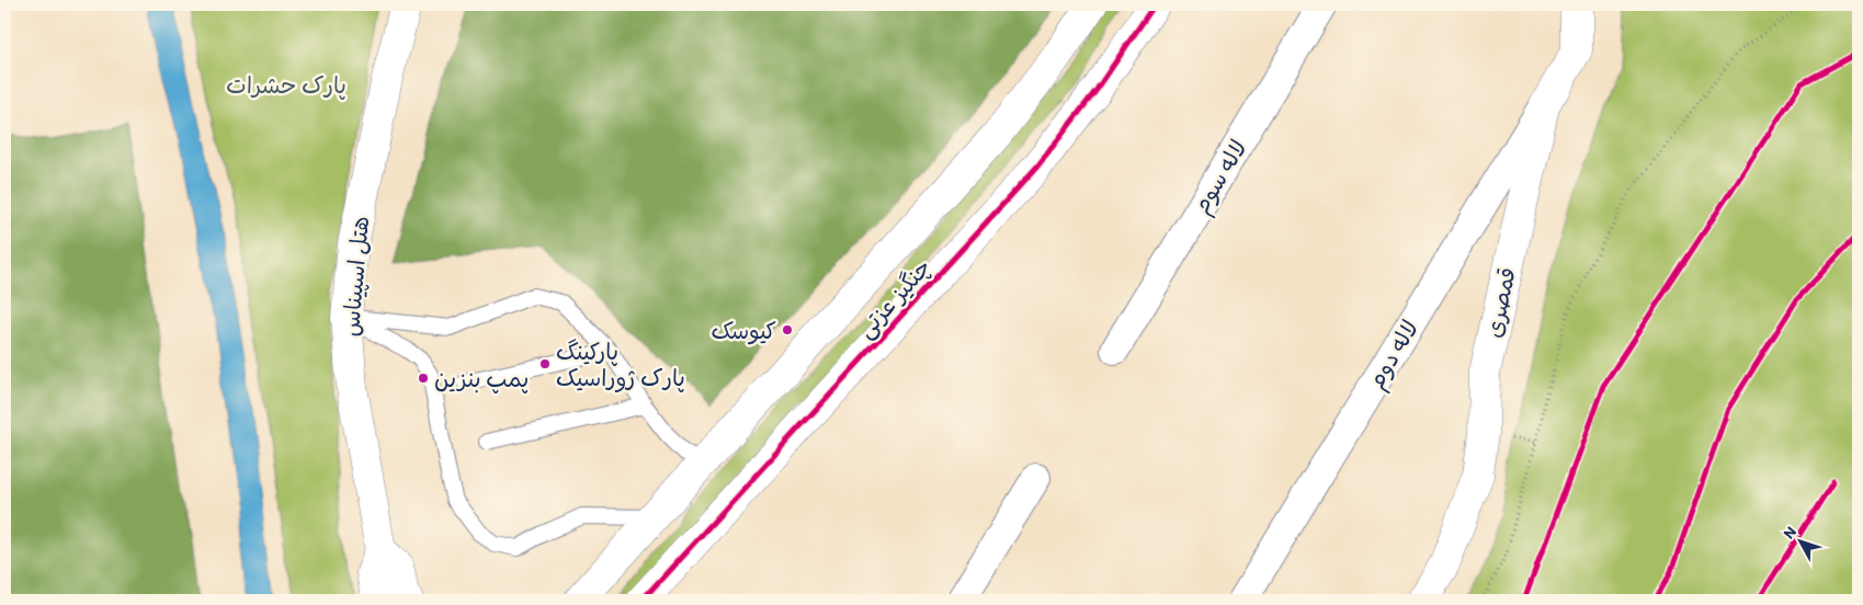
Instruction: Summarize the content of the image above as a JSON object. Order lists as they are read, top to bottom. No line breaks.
{"streets":{"street":["لاله سوم","هتل اسپیناس","چنگیز عزتی","قمصری","لاله دوم"]},"crossings":[["قمصری","لاله دوم"]],"parks":["پارک حشرات"],"places":["کیوسک","پارکینگ پارک ژوراسیک","پمپ بنزین"],"north":"top left"}
